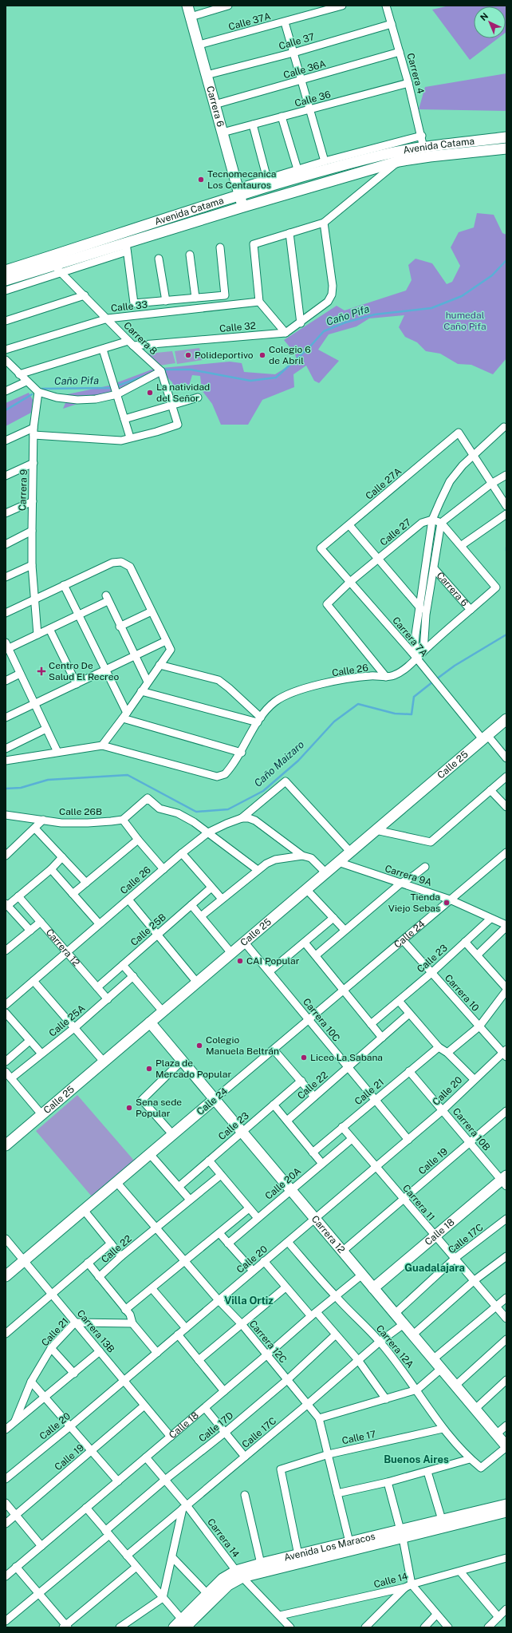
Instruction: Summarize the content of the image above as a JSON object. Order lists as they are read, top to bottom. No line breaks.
{"streets":{"street":["Calle 37A","Calle 37","Calle 36A","Carrera 4","Calle 36","Carrera 6","Avenida Catama","Calle 33","Calle 32","Carrera 8","Calle 27A","Carrera 9","Calle 27","Carrera 7A","Calle 26","Calle 25","Calle 26B","Carrera 9A","Calle 25B","Calle 24","Carrera 12","Calle 23","Carrera 10","Carrera 10C","Calle 25A","Calle 22","Calle 20","Calle 21","Carrera 10B","Calle 19","Calle 20A","Carrera 11","Calle 18","Calle 17C","Carrera 13B","Carrera 12C","Carrera 12A","Calle 17D","Calle 17","Carrera 14","Avenida Los Maracos","Calle 14"]},"crossings":[["Calle 37A","Carrera 6"],["Calle 37","Carrera 4"],["Calle 37","Carrera 6"],["Calle 36A","Carrera 4"],["Calle 36A","Carrera 6"],["Carrera 4","Calle 36"],["Carrera 4","Avenida Catama"],["Calle 36","Carrera 6"],["Carrera 6","Avenida Catama"],["Carrera 6","Calle 26"],["Avenida Catama","Carrera 8"],["Calle 33","Carrera 8"],["Calle 32","Carrera 8"],["Calle 27A","Carrera 7A"],["Calle 27","Carrera 7A"],["Calle 27","Calle 26"],["Carrera 7A","Calle 26"],["Carrera 7A","Calle 25"],["Calle 26","Calle 25"],["Calle 26","Carrera 12"],["Calle 25","Carrera 9A"],["Calle 25","Carrera 12"],["Calle 25","Carrera 10C"],["Carrera 9A","Calle 24"],["Carrera 9A","Calle 23"],["Calle 25B","Carrera 12"],["Calle 24","Carrera 12"],["Calle 24","Carrera 10"],["Calle 24","Carrera 10C"],["Calle 24","Carrera 13B"],["Calle 24","Carrera 12C"],["Carrera 12","Calle 23"],["Carrera 12","Calle 25A"],["Carrera 12","Calle 20"],["Carrera 12","Calle 19"],["Carrera 12","Calle 20A"],["Carrera 12","Calle 18"],["Carrera 12","Calle 17C"],["Carrera 12","Carrera 12A"],["Calle 23","Carrera 10"],["Carrera 10","Calle 20"],["Carrera 10C","Calle 22"],["Carrera 10C","Calle 20"],["Carrera 10C","Calle 21"],["Calle 22","Carrera 12C"],["Calle 20","Carrera 10B"],["Calle 20","Carrera 11"],["Calle 20","Carrera 13B"],["Calle 20","Carrera 12C"],["Calle 20","Carrera 12A"],["Calle 21","Carrera 10B"],["Calle 21","Carrera 11"],["Calle 21","Carrera 13B"],["Carrera 10B","Calle 19"],["Carrera 10B","Calle 18"],["Calle 19","Carrera 11"],["Calle 19","Carrera 13B"],["Calle 20A","Carrera 11"],["Carrera 11","Calle 18"],["Carrera 11","Calle 17C"],["Calle 18","Carrera 13B"],["Calle 18","Carrera 12C"],["Calle 18","Carrera 12A"],["Calle 18","Carrera 14"],["Calle 17C","Carrera 12C"],["Calle 17C","Carrera 12A"],["Calle 17C","Carrera 14"],["Carrera 12C","Calle 17D"],["Carrera 12C","Calle 17"],["Carrera 12C","Avenida Los Maracos"],["Carrera 12A","Calle 17"],["Calle 17D","Carrera 14"],["Calle 17","Avenida Los Maracos"],["Carrera 14","Avenida Los Maracos"],["Carrera 14","Calle 14"]],"districts":["Guadalajara","Villa Ortiz","Buenos Aires"],"water":["Caño Pifa","Caño Maizaro"],"parks":["humedal Caño Pifa"],"places":{"other":["Tecnomecanica Los Centauros","Polideportivo","Colegio 6 de Abril","La natividad del Señor","Tienda Viejo Sebas","CAI Popular","Colegio Manuela Beltrán","Liceo La Sabana","Plaza de Mercado Popular","Sena sede Popular"],"health":["Centro De Salud El Recreo"]},"north":"top left"}
